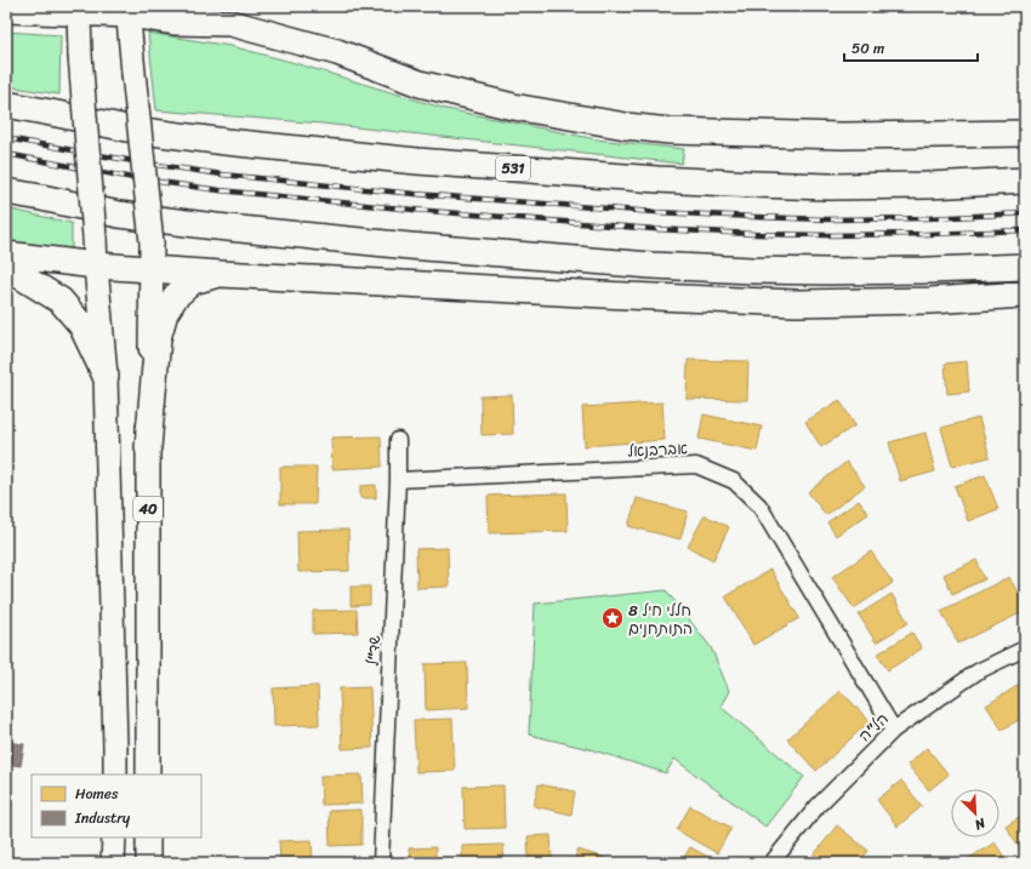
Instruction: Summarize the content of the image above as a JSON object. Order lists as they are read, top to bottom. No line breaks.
{"streets":{"highway":["531","40"],"street":["אברבנאל","שד\"ל","הל\"ה"]},"crossings":[["אברבנאל","שד\"ל"],["אברבנאל","הל\"ה"]],"places":{"place":["8 חללי חיל התותחנים"]},"legend":["Homes","Industry"],"scale_bar":"50 m","north":"bottom right"}
